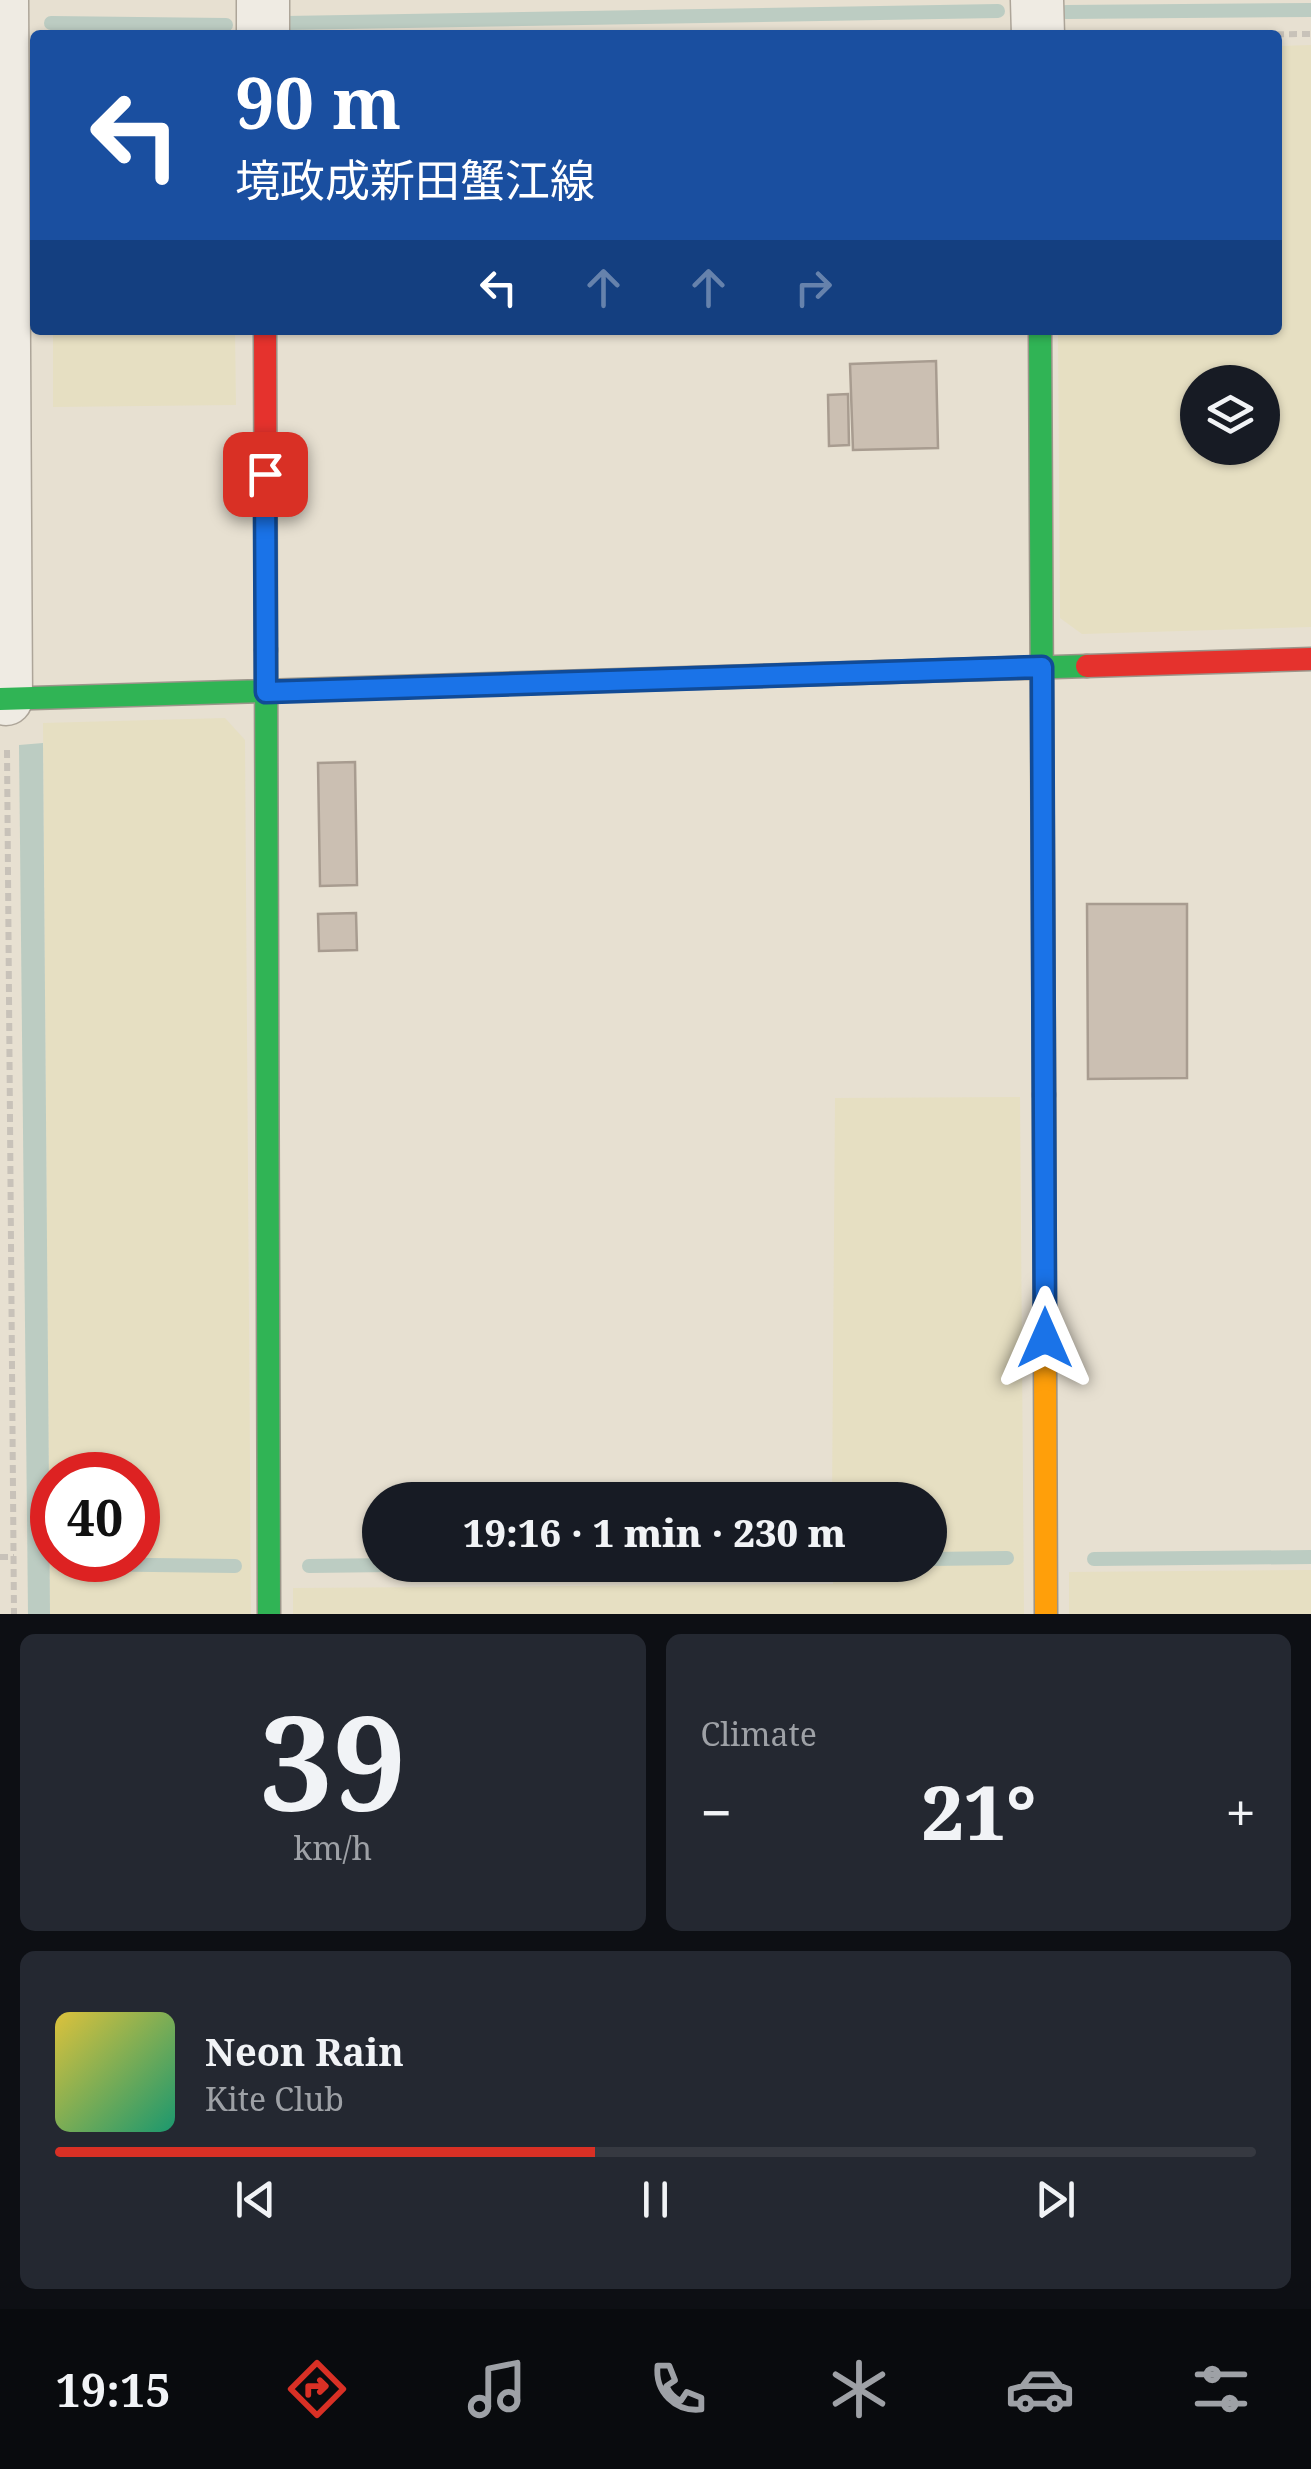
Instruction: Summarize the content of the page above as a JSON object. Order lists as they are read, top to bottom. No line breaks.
{"page":{"turn":["90 m","境政成新田蟹江線"],"limit":"40","trip":"19:16 · 1 min · 230 m","tile":[["39","km/h"],"Climate"],"heat":["−","21°","+"],"song":["Neon Rain","Kite Club"],"tabs":"19:15"}}
